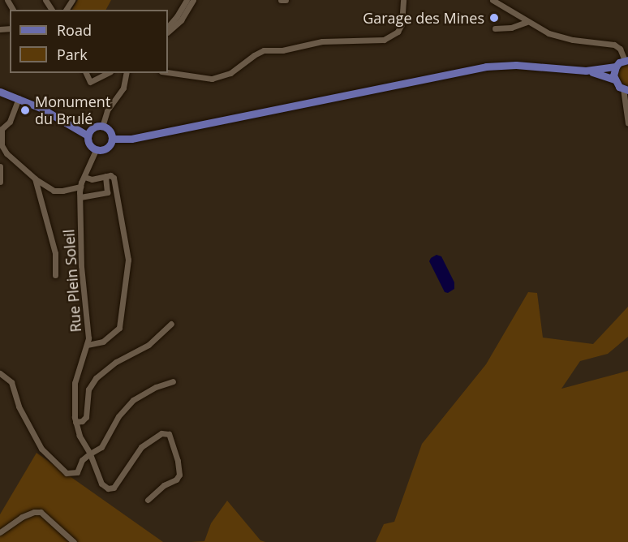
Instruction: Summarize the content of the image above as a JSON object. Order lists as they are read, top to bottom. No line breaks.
{"streets":{"street":["Rue Plein Soleil"]},"places":["Garage des Mines","Monument du Brulé"],"legend":["Road","Park"]}
